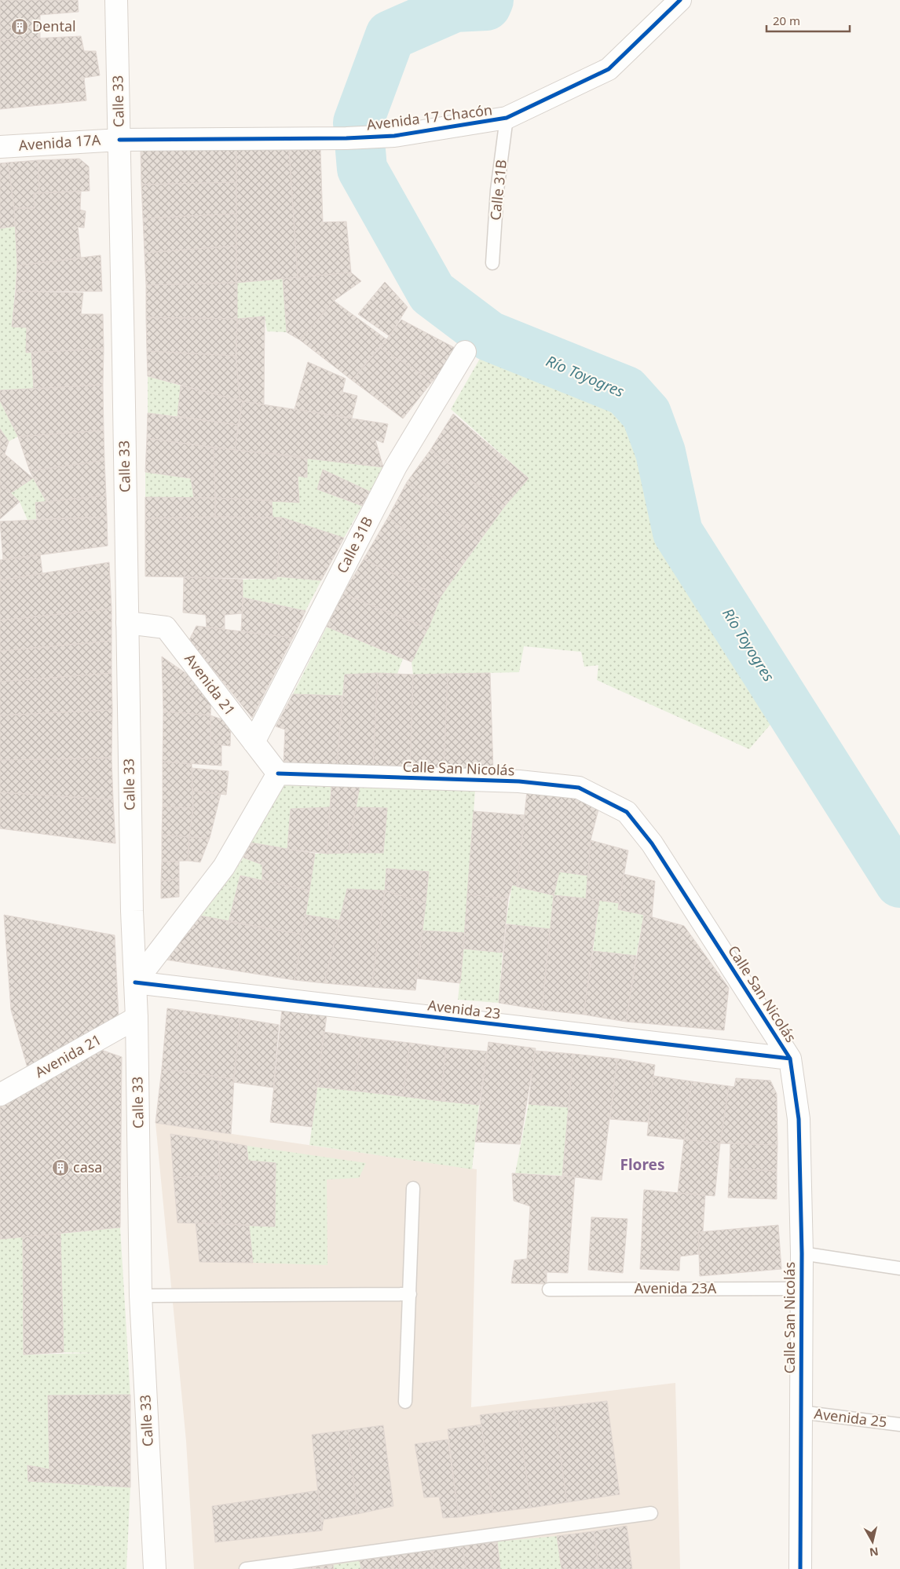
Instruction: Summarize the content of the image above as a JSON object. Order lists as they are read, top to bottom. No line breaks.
{"streets":{"street":["Calle 33","Avenida 17 Chacón","Avenida 17A","Calle 31B","Avenida 21","Calle San Nicolás","Avenida 23"],"lane":["Avenida 23A","Avenida 25"]},"crossings":[["Calle 33","Avenida 17 Chacón"],["Calle 33","Avenida 17A"],["Calle 33","Avenida 21"],["Calle 33","Avenida 23"],["Avenida 17 Chacón","Avenida 17A"],["Avenida 17 Chacón","Calle 31B"],["Calle 31B","Avenida 21"],["Avenida 21","Calle San Nicolás"],["Calle San Nicolás","Avenida 23"],["Calle San Nicolás","Avenida 23A"],["Calle San Nicolás","Avenida 25"]],"districts":["Flores"],"water":["Río Toyogres"],"places":{"building":["Dental","casa"]},"scale_bar":"20 m","north":"bottom"}
